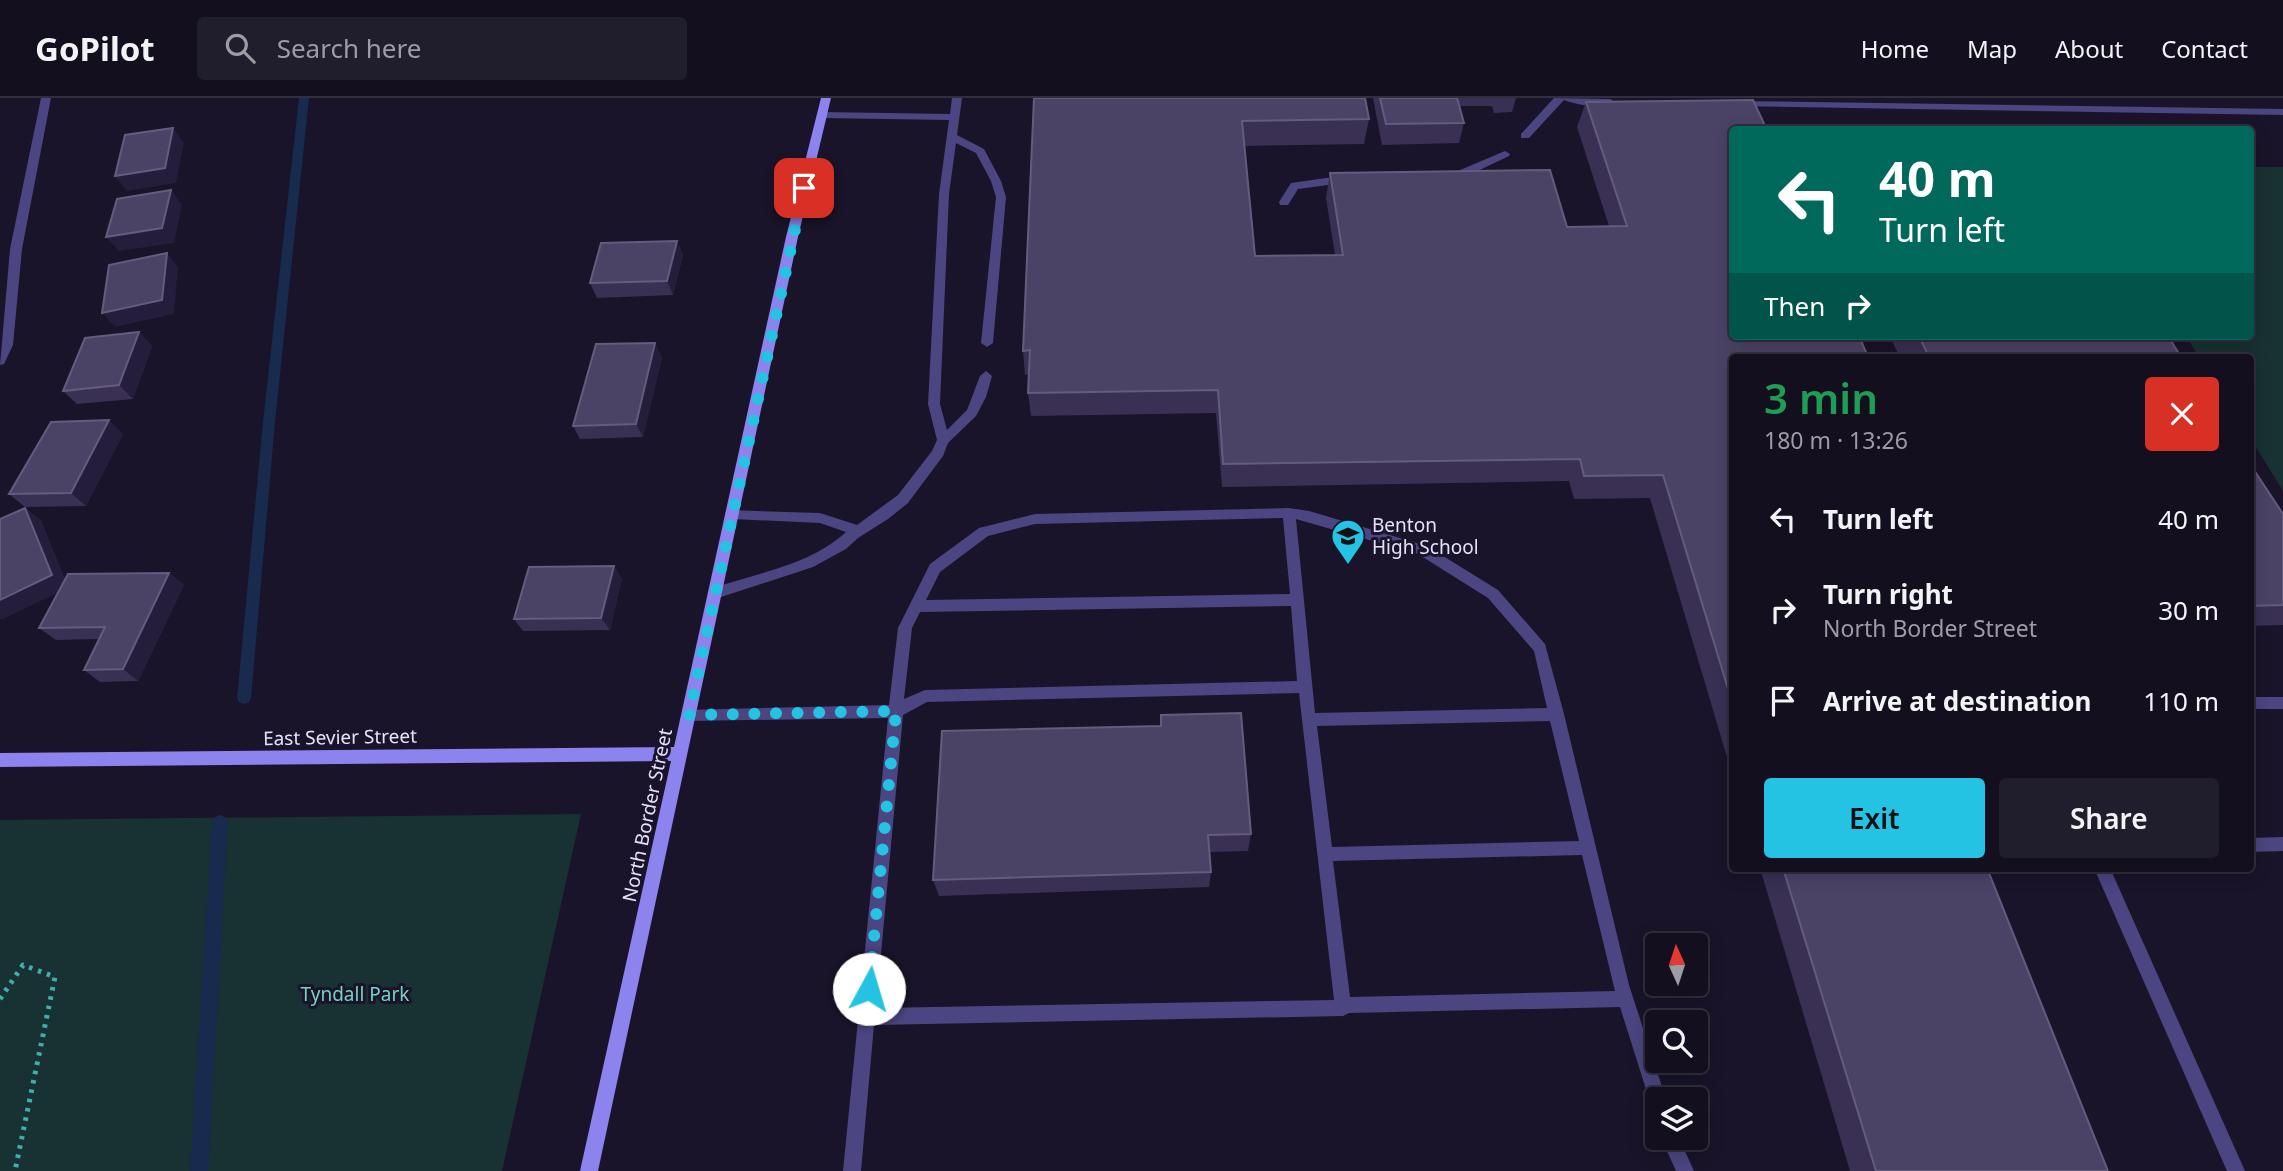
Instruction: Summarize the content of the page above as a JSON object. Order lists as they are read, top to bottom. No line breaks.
{"streets":{"street":["East Sevier Street","North Border Street"]},"crossings":[["East Sevier Street","North Border Street"]],"parks":["Tyndall Park"],"places":{"school or university":["Benton High School"]},"north":"top","page":{"header":"GoPilot","search":"Search here","nav":["Home","Map","About","Contact"],"turn":["40 m","Turn left"],"then":"Then","heading":["3 min","180 m · 13:26"],"list":[{"name":"Turn left","value":"40 m"},{"name":"Turn right","note":"North Border Street","value":"30 m"},{"name":"Arrive at destination","value":"110 m"}],"buttons":["Exit","Share"]}}
